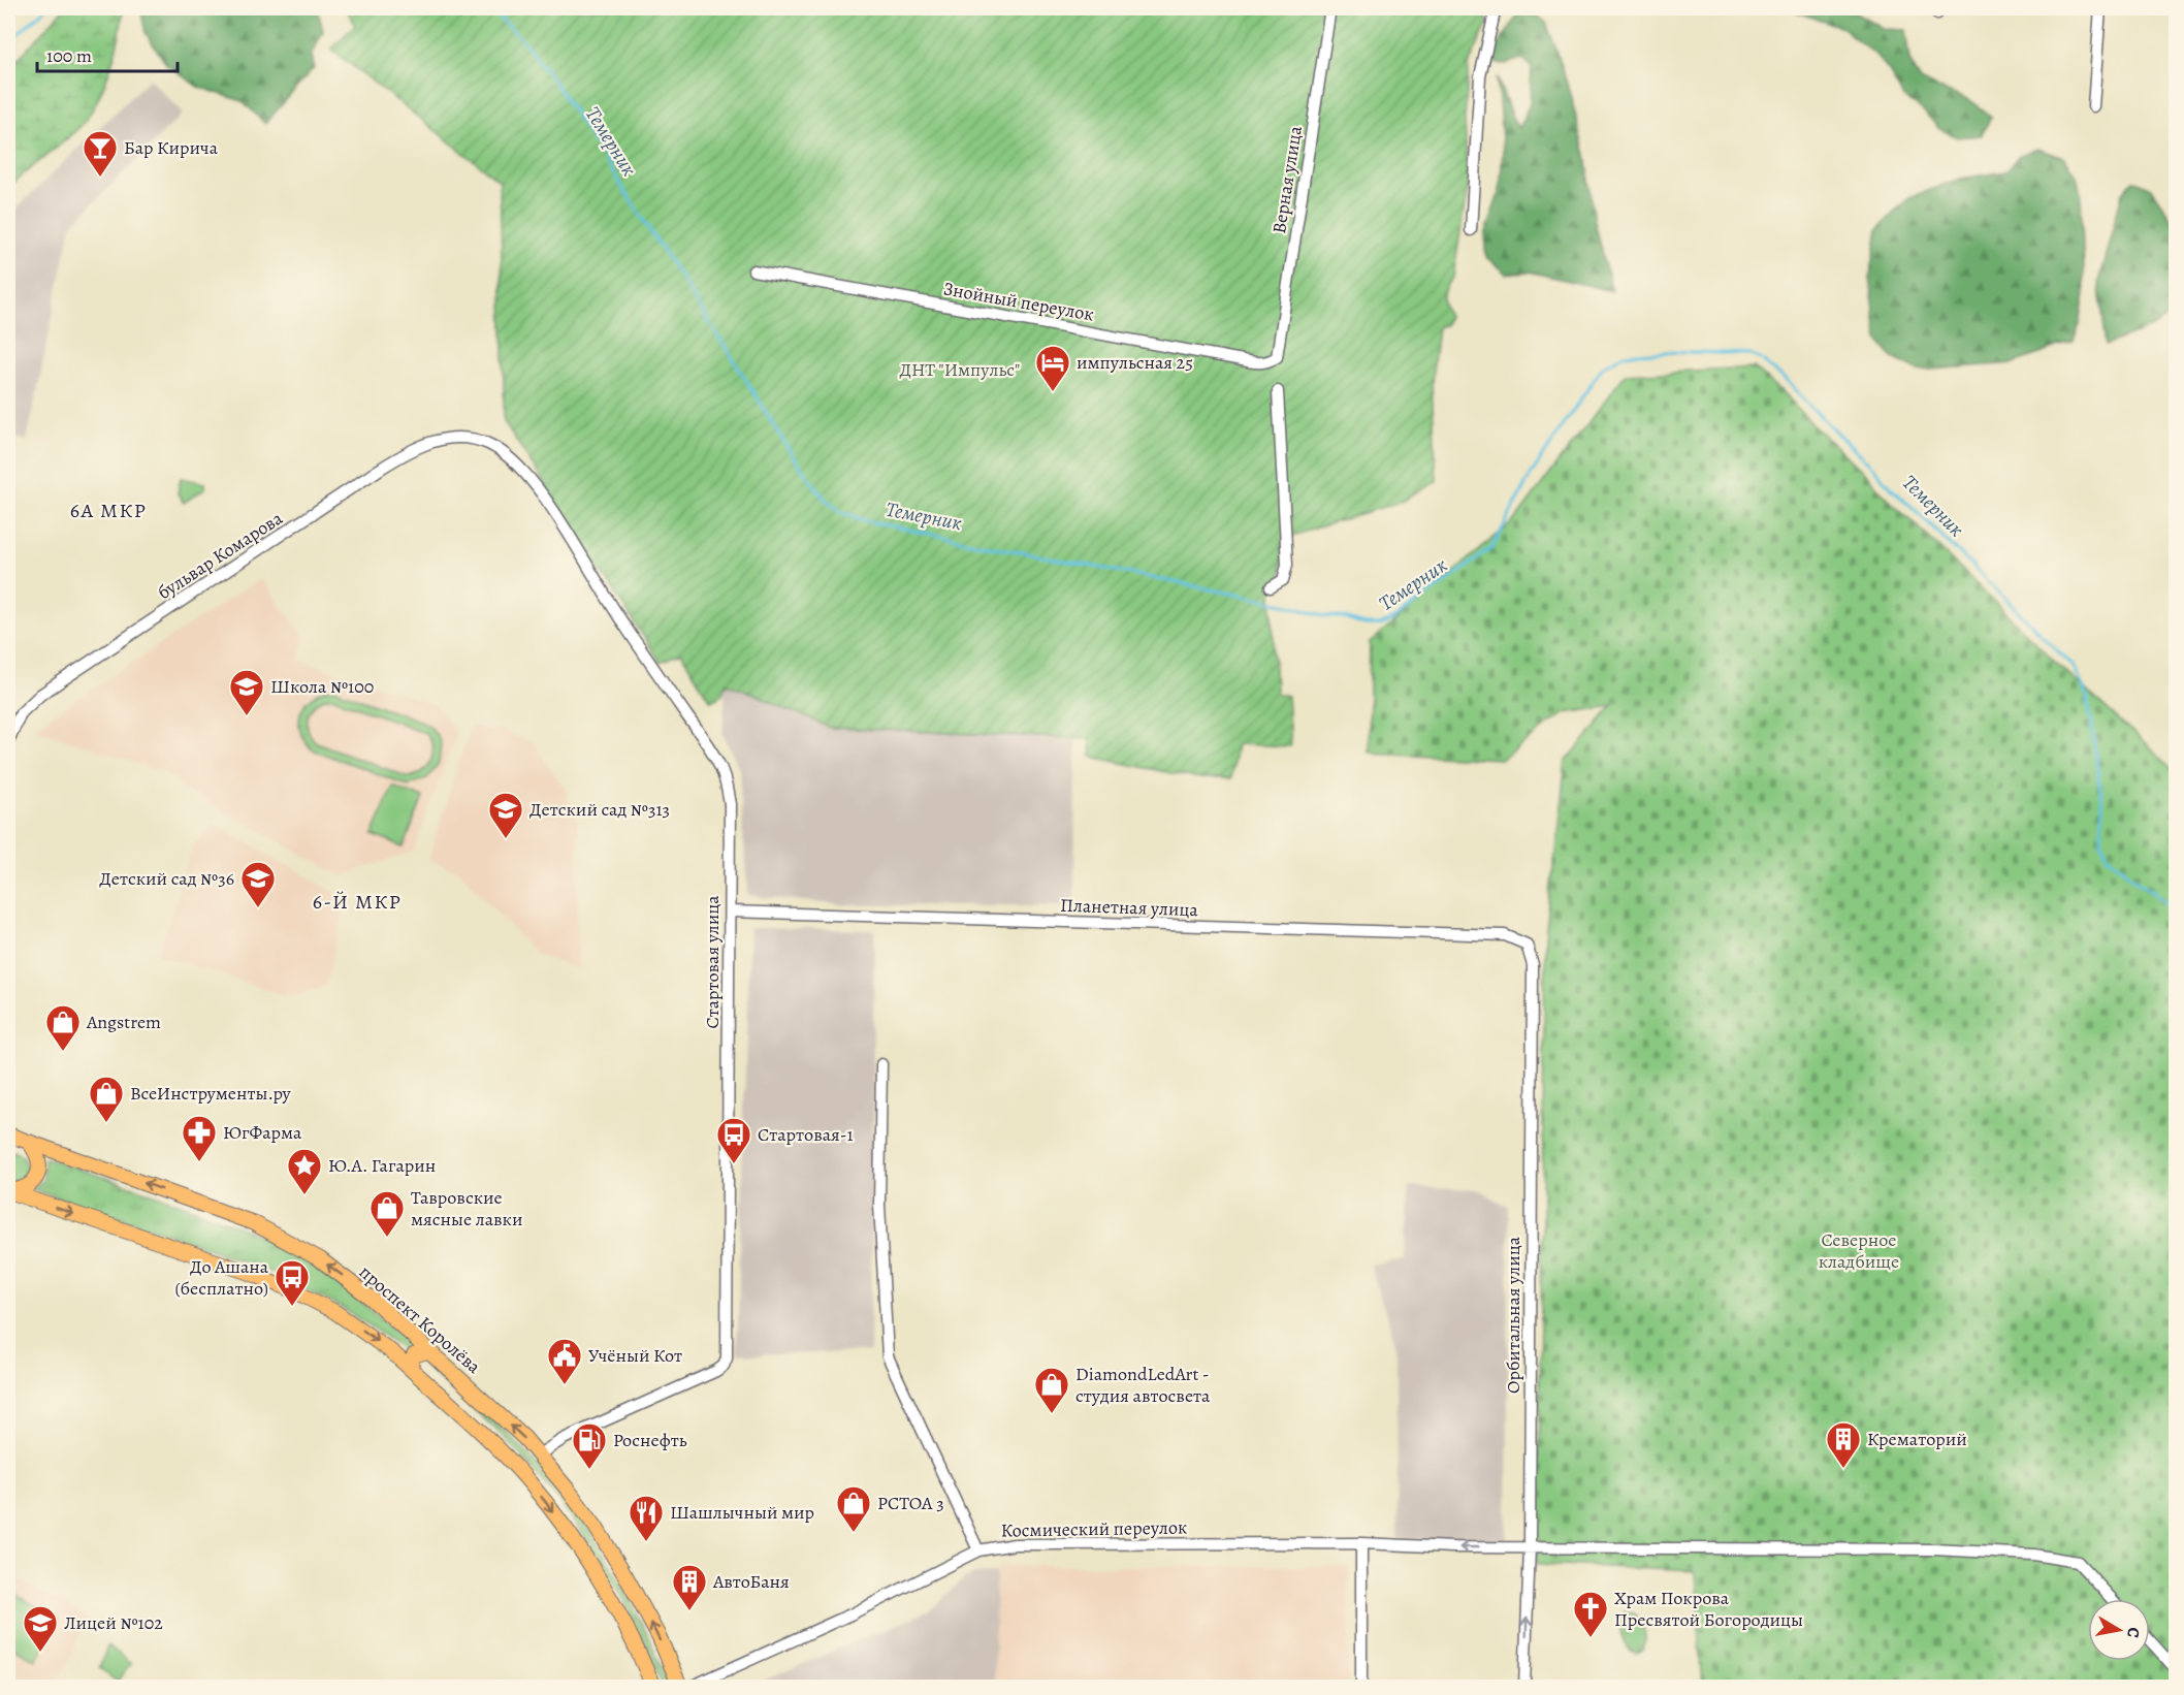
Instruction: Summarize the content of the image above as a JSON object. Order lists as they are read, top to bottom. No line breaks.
{"streets":{"main road":["проспект Королёва"],"street":["Верная улица","Знойный переулок","бульвар Комарова","Планетная улица","Стартовая улица","Орбитальная улица","Космический переулок"]},"crossings":[["Верная улица","Знойный переулок"],["бульвар Комарова","Стартовая улица"],["Планетная улица","Стартовая улица"],["Планетная улица","Орбитальная улица"],["Стартовая улица","проспект Королёва"],["Орбитальная улица","Космический переулок"]],"districts":["6А МКР","6-Й МКР"],"water":["Темерник"],"parks":["ДНТ \"Импульс\"","Северное кладбище"],"places":{"bar":["Бар Кирича"],"hotel":["импульсная 25"],"school or university":["Школа №100","Детский сад №313","Детский сад №36","Лицей №102"],"shop":["Angstrem","ВсеИнструменты.ру","Тавровские мясные лавки","DiamondLedArt - студия автосвета","РСТОА 3"],"pharmacy":["ЮгФарма"],"bus stop":["Стартовая-1","До Ашана (бесплатно)"],"place":["Ю.А. Гагарин"],"public building":["Учёный Кот"],"building":["Крематорий","АвтоБаня"],"fuel station":["Роснефть"],"restaurant":["Шашлычный мир"],"church":["Храм Покрова Пресвятой Богородицы"]},"scale_bar":"100 m","north":"right"}
